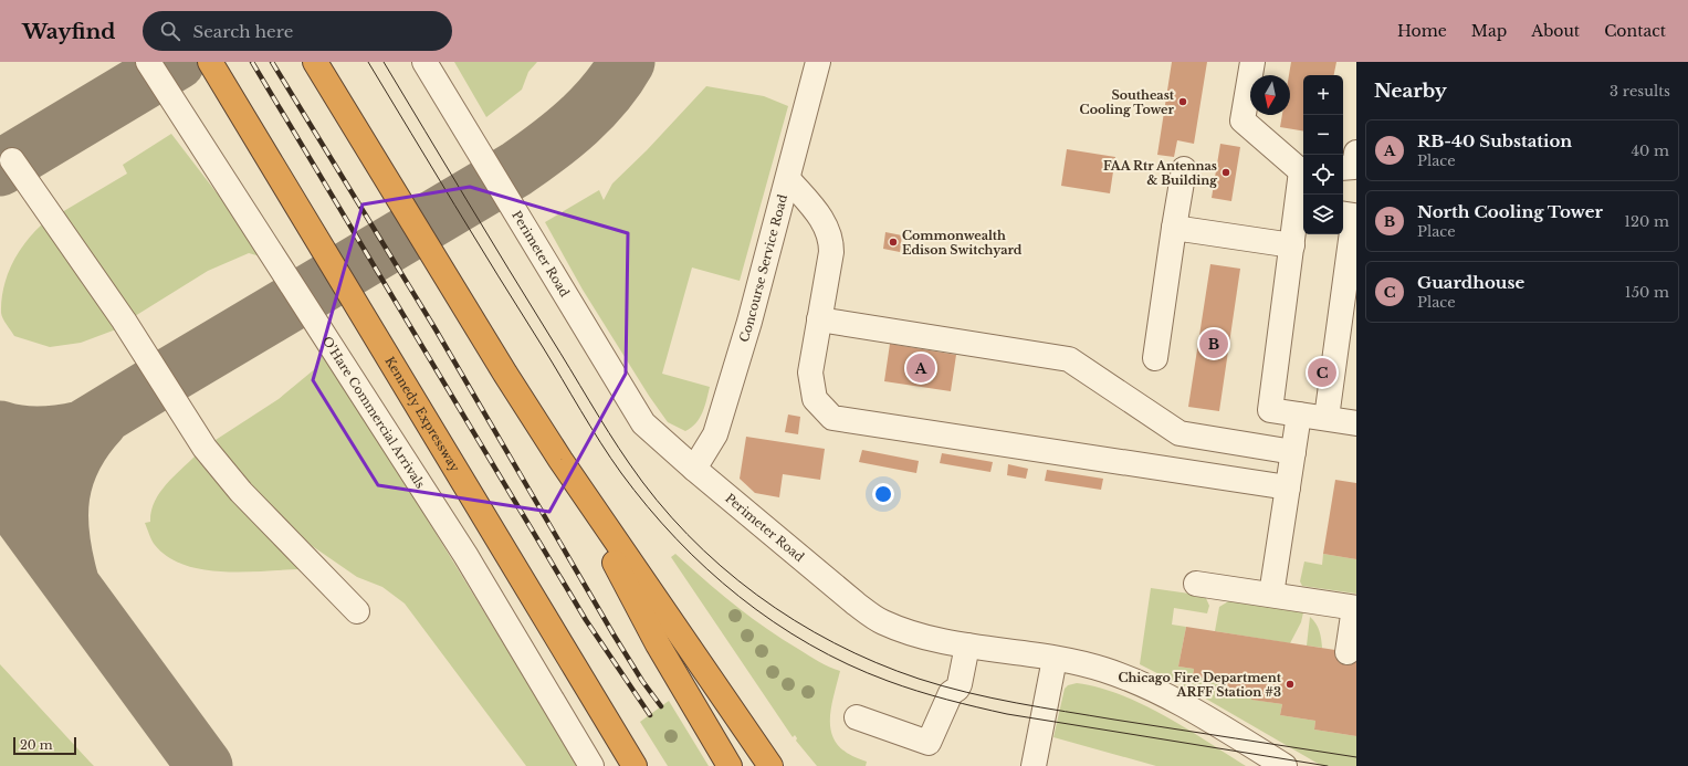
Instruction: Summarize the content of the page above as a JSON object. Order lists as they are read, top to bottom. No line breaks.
{"streets":{"highway":["Kennedy Expressway"],"lane":["Perimeter Road","Concourse Service Road","O'Hare Commercial Arrivals"]},"crossings":[["Perimeter Road","Concourse Service Road"]],"places":["Southeast Cooling Tower","FAA Rtr Antennas & Building","Commonwealth Edison Switchyard","Chicago Fire Department ARFF Station #3"],"scale_bar":"20 m","north":"bottom","page":{"header":"Wayfind","search":"Search here","nav":["Home","Map","About","Contact"],"heading":["Nearby","3 results"],"map_buttons":["+","−"],"list":[{"mark":"A","name":"RB-40 Substation","note":"Place","value":"40 m"},{"mark":"B","name":"North Cooling Tower","note":"Place","value":"120 m"},{"mark":"C","name":"Guardhouse","note":"Place","value":"150 m"}],"pins":["B","A","C"],"scale":"20 m"}}
